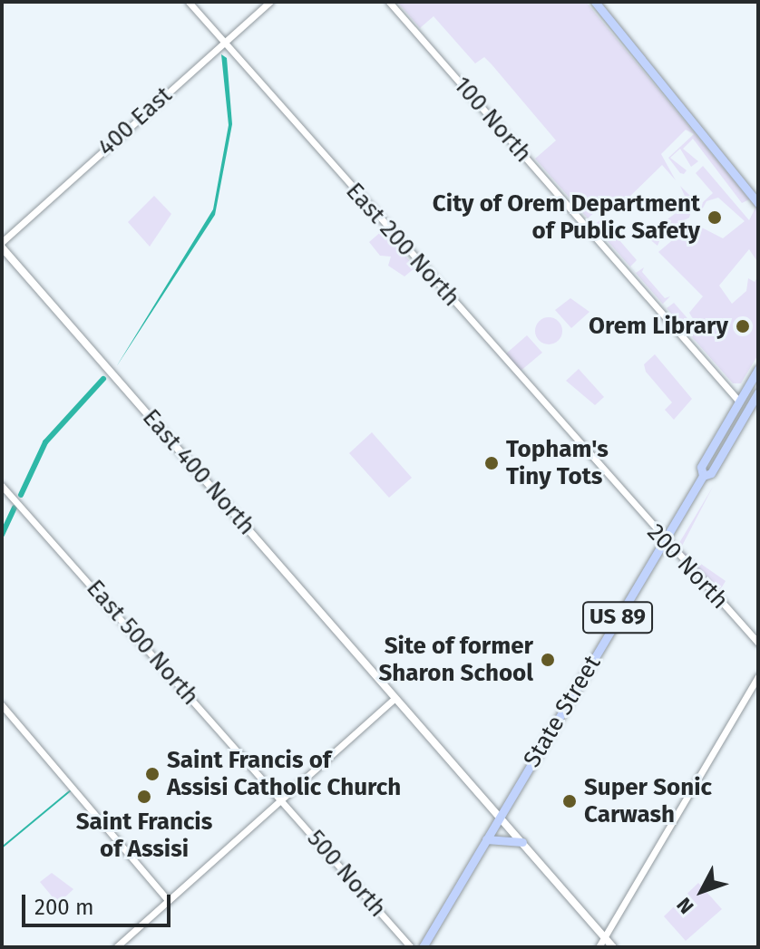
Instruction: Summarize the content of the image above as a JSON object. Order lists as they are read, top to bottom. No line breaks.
{"streets":{"main road":["East 400 North","US 89","State Street"],"street":["100 North","400 East","East 200 North","200 North","East 500 North","500 North"]},"crossings":[["100 North","State Street"],["400 East","East 200 North"],["East 200 North","200 North"],["East 400 North","State Street"],["200 North","State Street"],["East 500 North","500 North"]],"places":["City of Orem Department of Public Safety","Orem Library","Topham's Tiny Tots","Site of former Sharon School","Saint Francis of Assisi Catholic Church","Saint Francis of Assisi","Super Sonic Carwash"],"scale_bar":"200 m","north":"bottom left"}
